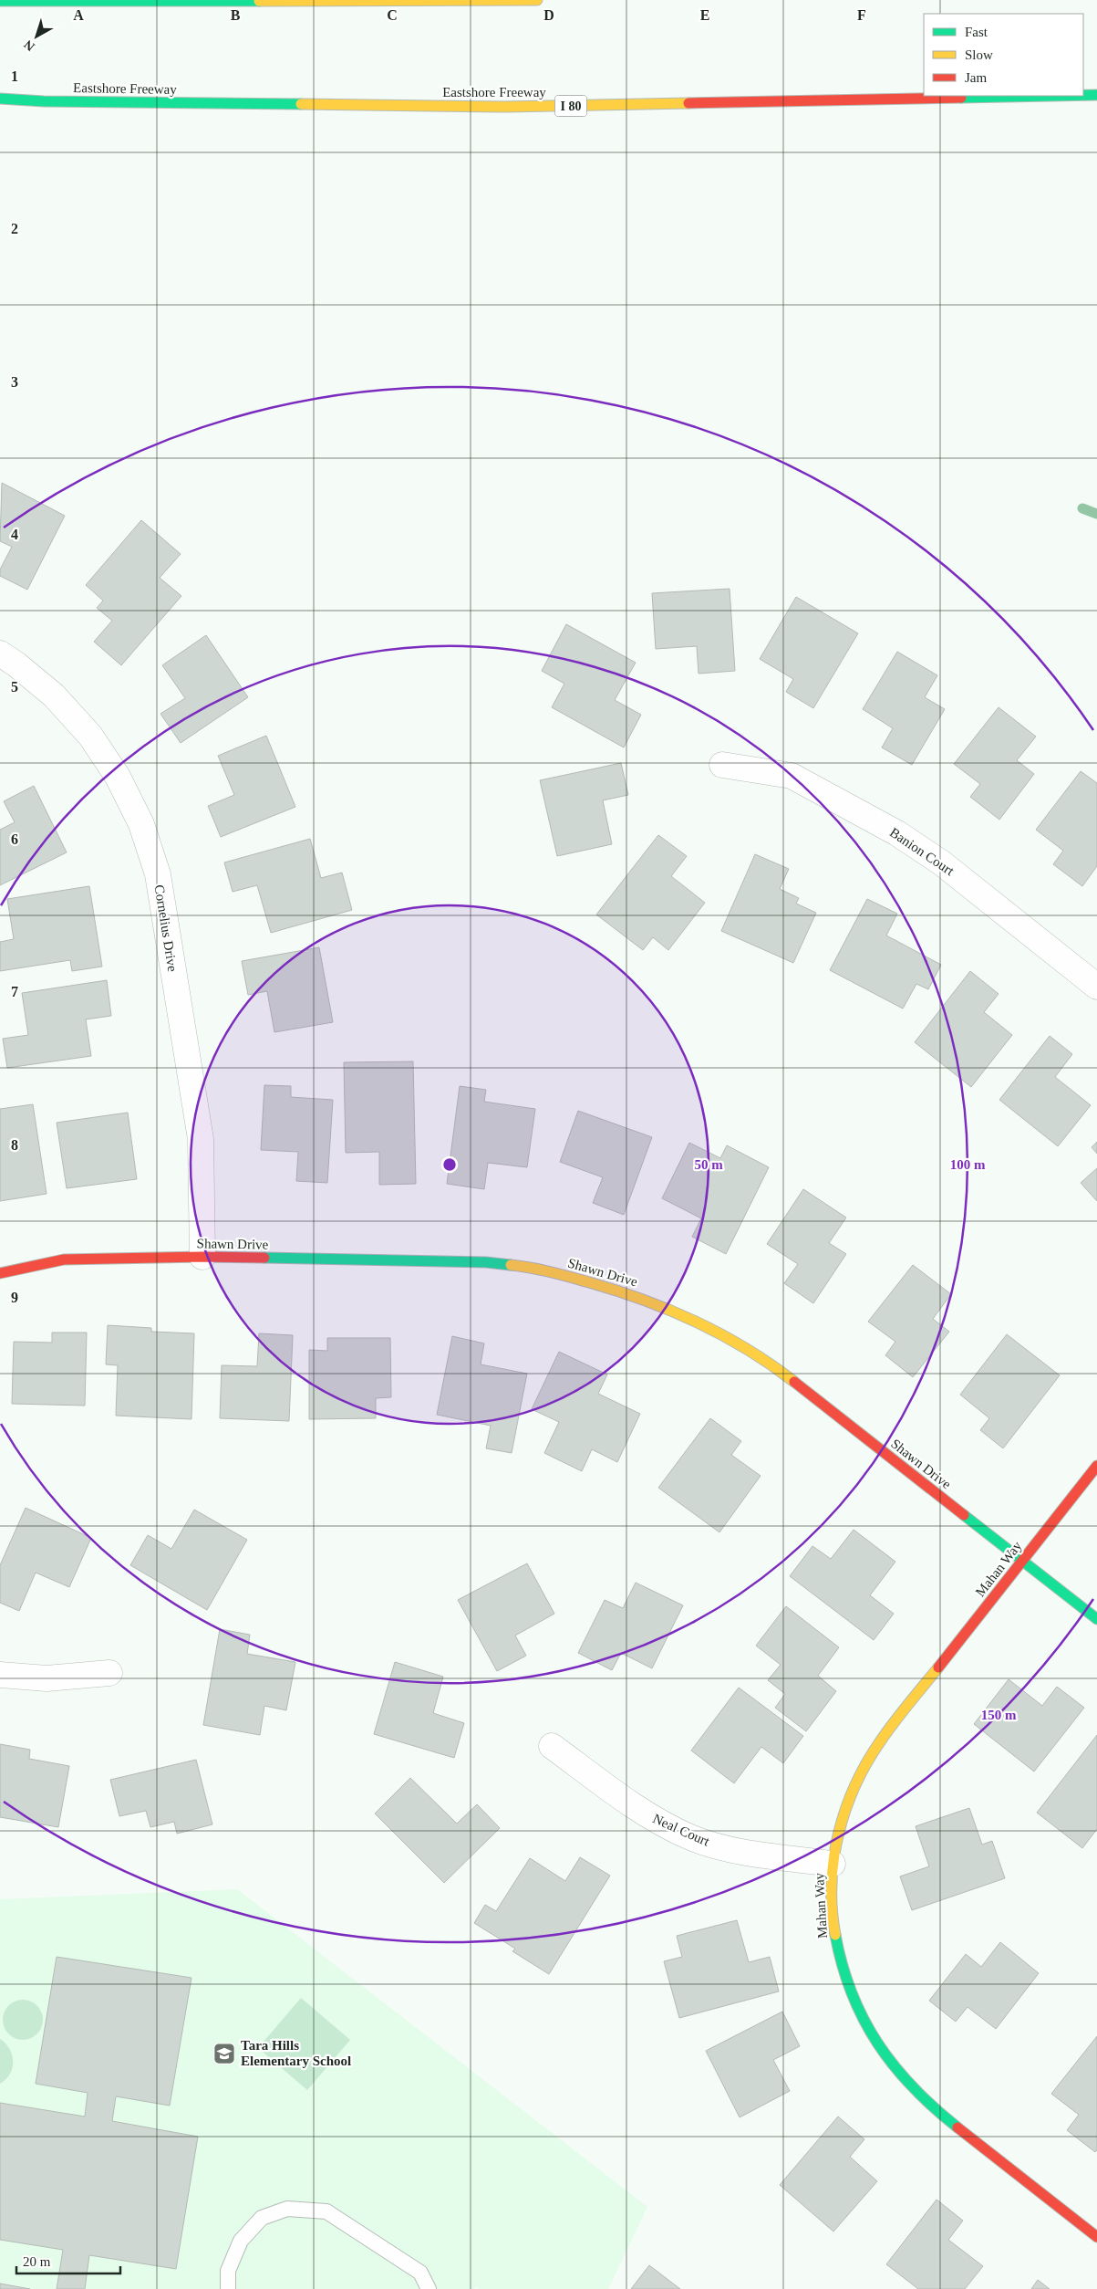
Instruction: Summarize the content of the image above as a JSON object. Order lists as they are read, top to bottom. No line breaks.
{"streets":{"main road":["Eastshore Freeway","I 80","Shawn Drive","Mahan Way"],"street":["Banion Court","Cornelius Drive","Neal Court"]},"crossings":[["Cornelius Drive","Shawn Drive"],["Shawn Drive","Mahan Way"],["Mahan Way","Neal Court"]],"places":{"school or university":["Tara Hills Elementary School"]},"legend":["Fast","Slow","Jam"],"scale_bar":"20 m","north":"bottom left","grid":{"columns":["A","B","C","D","E","F"],"rows":["1","2","3","4","5","6","7","8","9"]},"rings":["50 m","100 m","150 m"]}
